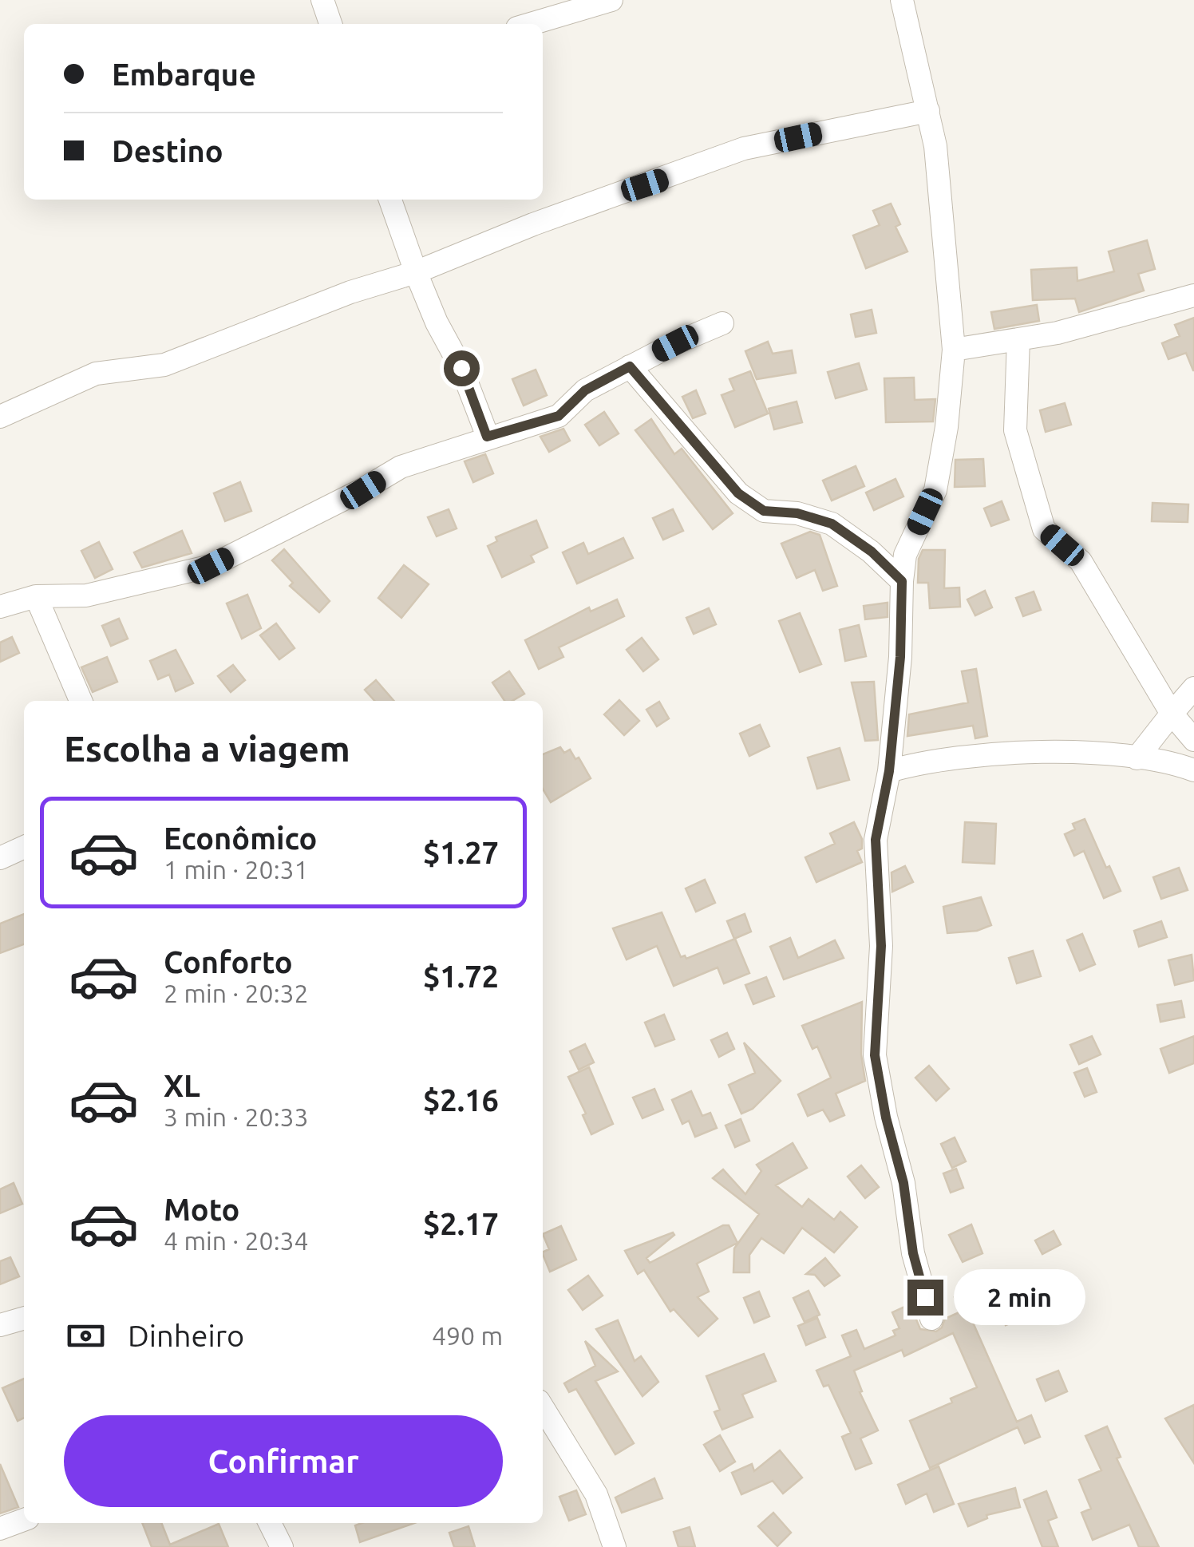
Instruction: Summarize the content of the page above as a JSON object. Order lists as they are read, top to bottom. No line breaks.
{"page":{"banner":["Embarque","Destino"],"heading":"Escolha a viagem","list":[{"name":"Econômico","note":"1 min · 20:31","value":"$1.27"},{"name":"Conforto","note":"2 min · 20:32","value":"$1.72"},{"name":"XL","note":"3 min · 20:33","value":"$2.16"},{"name":"Moto","note":"4 min · 20:34","value":"$2.17"}],"bubble":"2 min","pay":["Dinheiro","490 m"],"buttons":"Confirmar"}}
